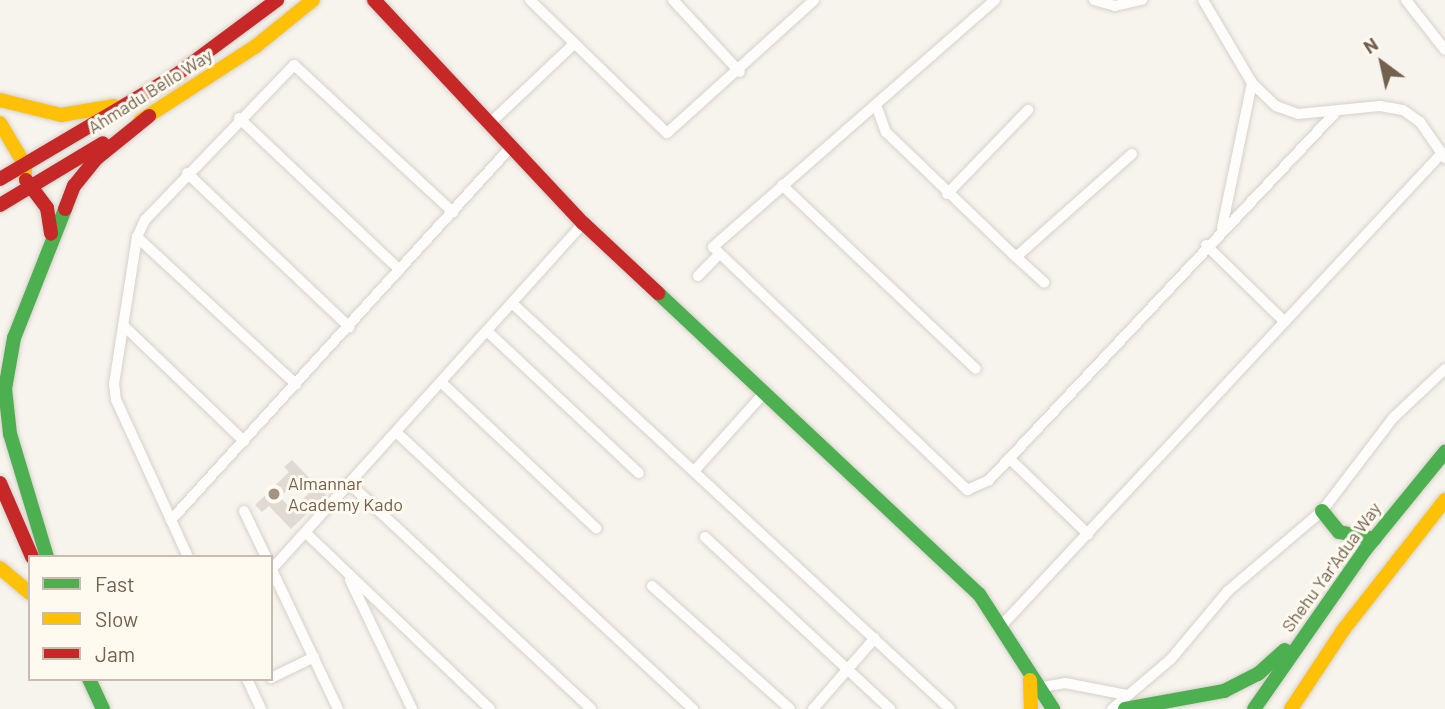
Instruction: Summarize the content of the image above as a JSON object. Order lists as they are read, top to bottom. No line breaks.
{"streets":{"main road":["Ahmadu Bello Way","Shehu Yar'Adua Way"]},"places":["Almannar Academy Kado"],"legend":["Fast","Slow","Jam"],"north":"top left"}
